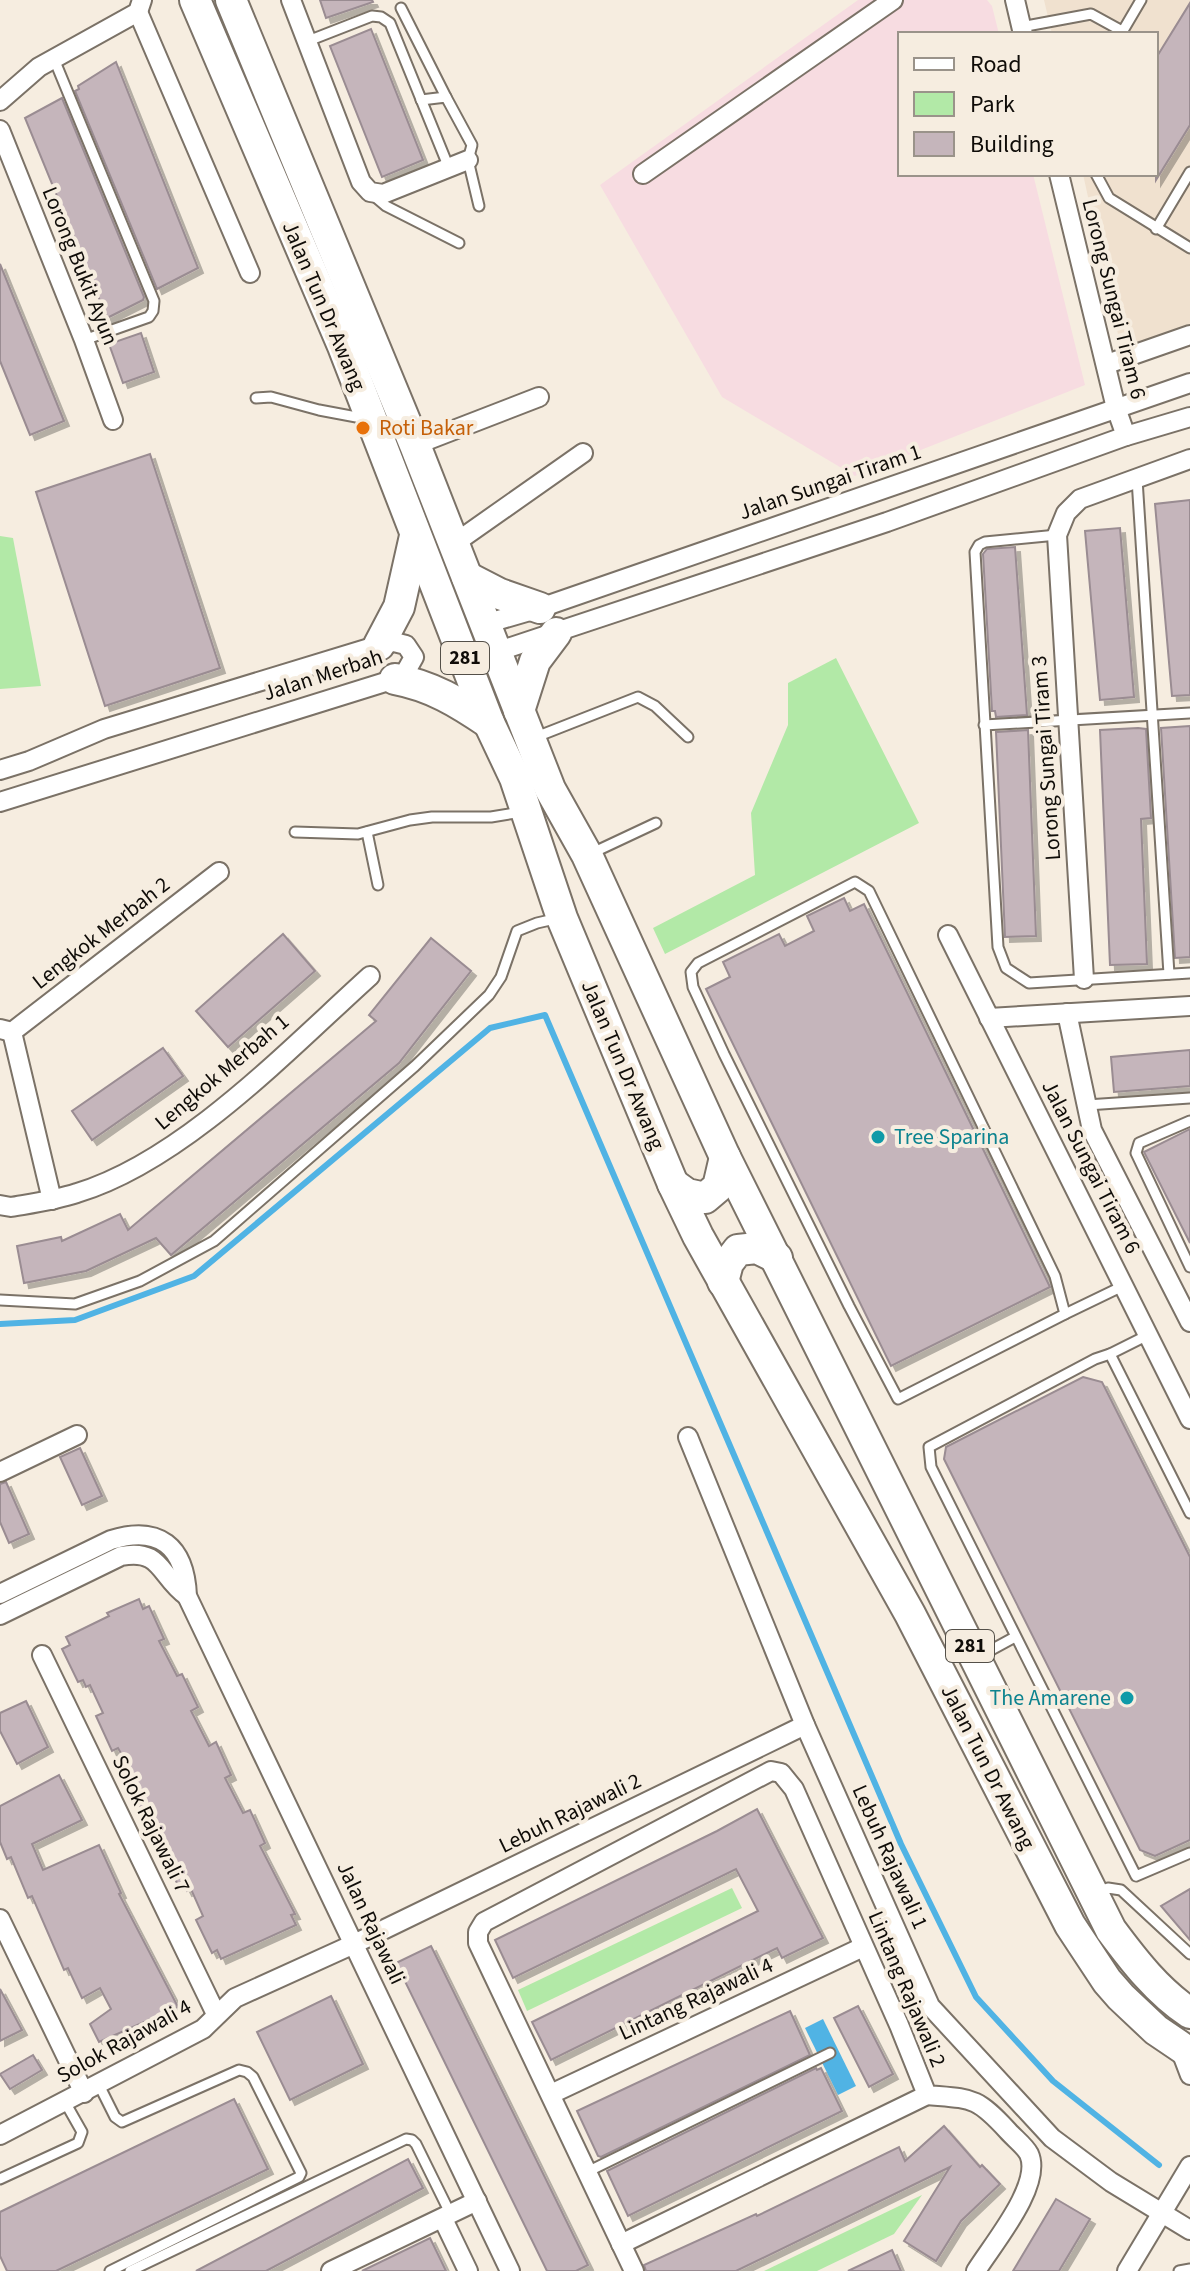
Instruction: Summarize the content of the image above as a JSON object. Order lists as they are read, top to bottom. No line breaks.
{"streets":{"main road":["Jalan Tun Dr Awang","281"],"street":["Lorong Bukit Ayun","Lorong Sungai Tiram 6","Jalan Sungai Tiram 1","Jalan Merbah","Lorong Sungai Tiram 3","Lengkok Merbah 2","Lengkok Merbah 1","Jalan Sungai Tiram 6","Lebuh Rajawali 2","Solok Rajawali 7","Lebuh Rajawali 1","Jalan Rajawali","Lintang Rajawali 2","Lintang Rajawali 4","Solok Rajawali 4"]},"crossings":[["Lorong Sungai Tiram 6","Jalan Sungai Tiram 1"],["Jalan Tun Dr Awang","Jalan Sungai Tiram 1"],["Lengkok Merbah 2","Lengkok Merbah 1"],["Lebuh Rajawali 2","Lebuh Rajawali 1"],["Lebuh Rajawali 2","Jalan Rajawali"],["Lebuh Rajawali 2","Solok Rajawali 4"],["Solok Rajawali 7","Solok Rajawali 4"],["Jalan Rajawali","Solok Rajawali 4"],["Lintang Rajawali 2","Lintang Rajawali 4"]],"places":["Roti Bakar","Tree Sparina","The Amarene"],"legend":["Road","Park","Building"]}
